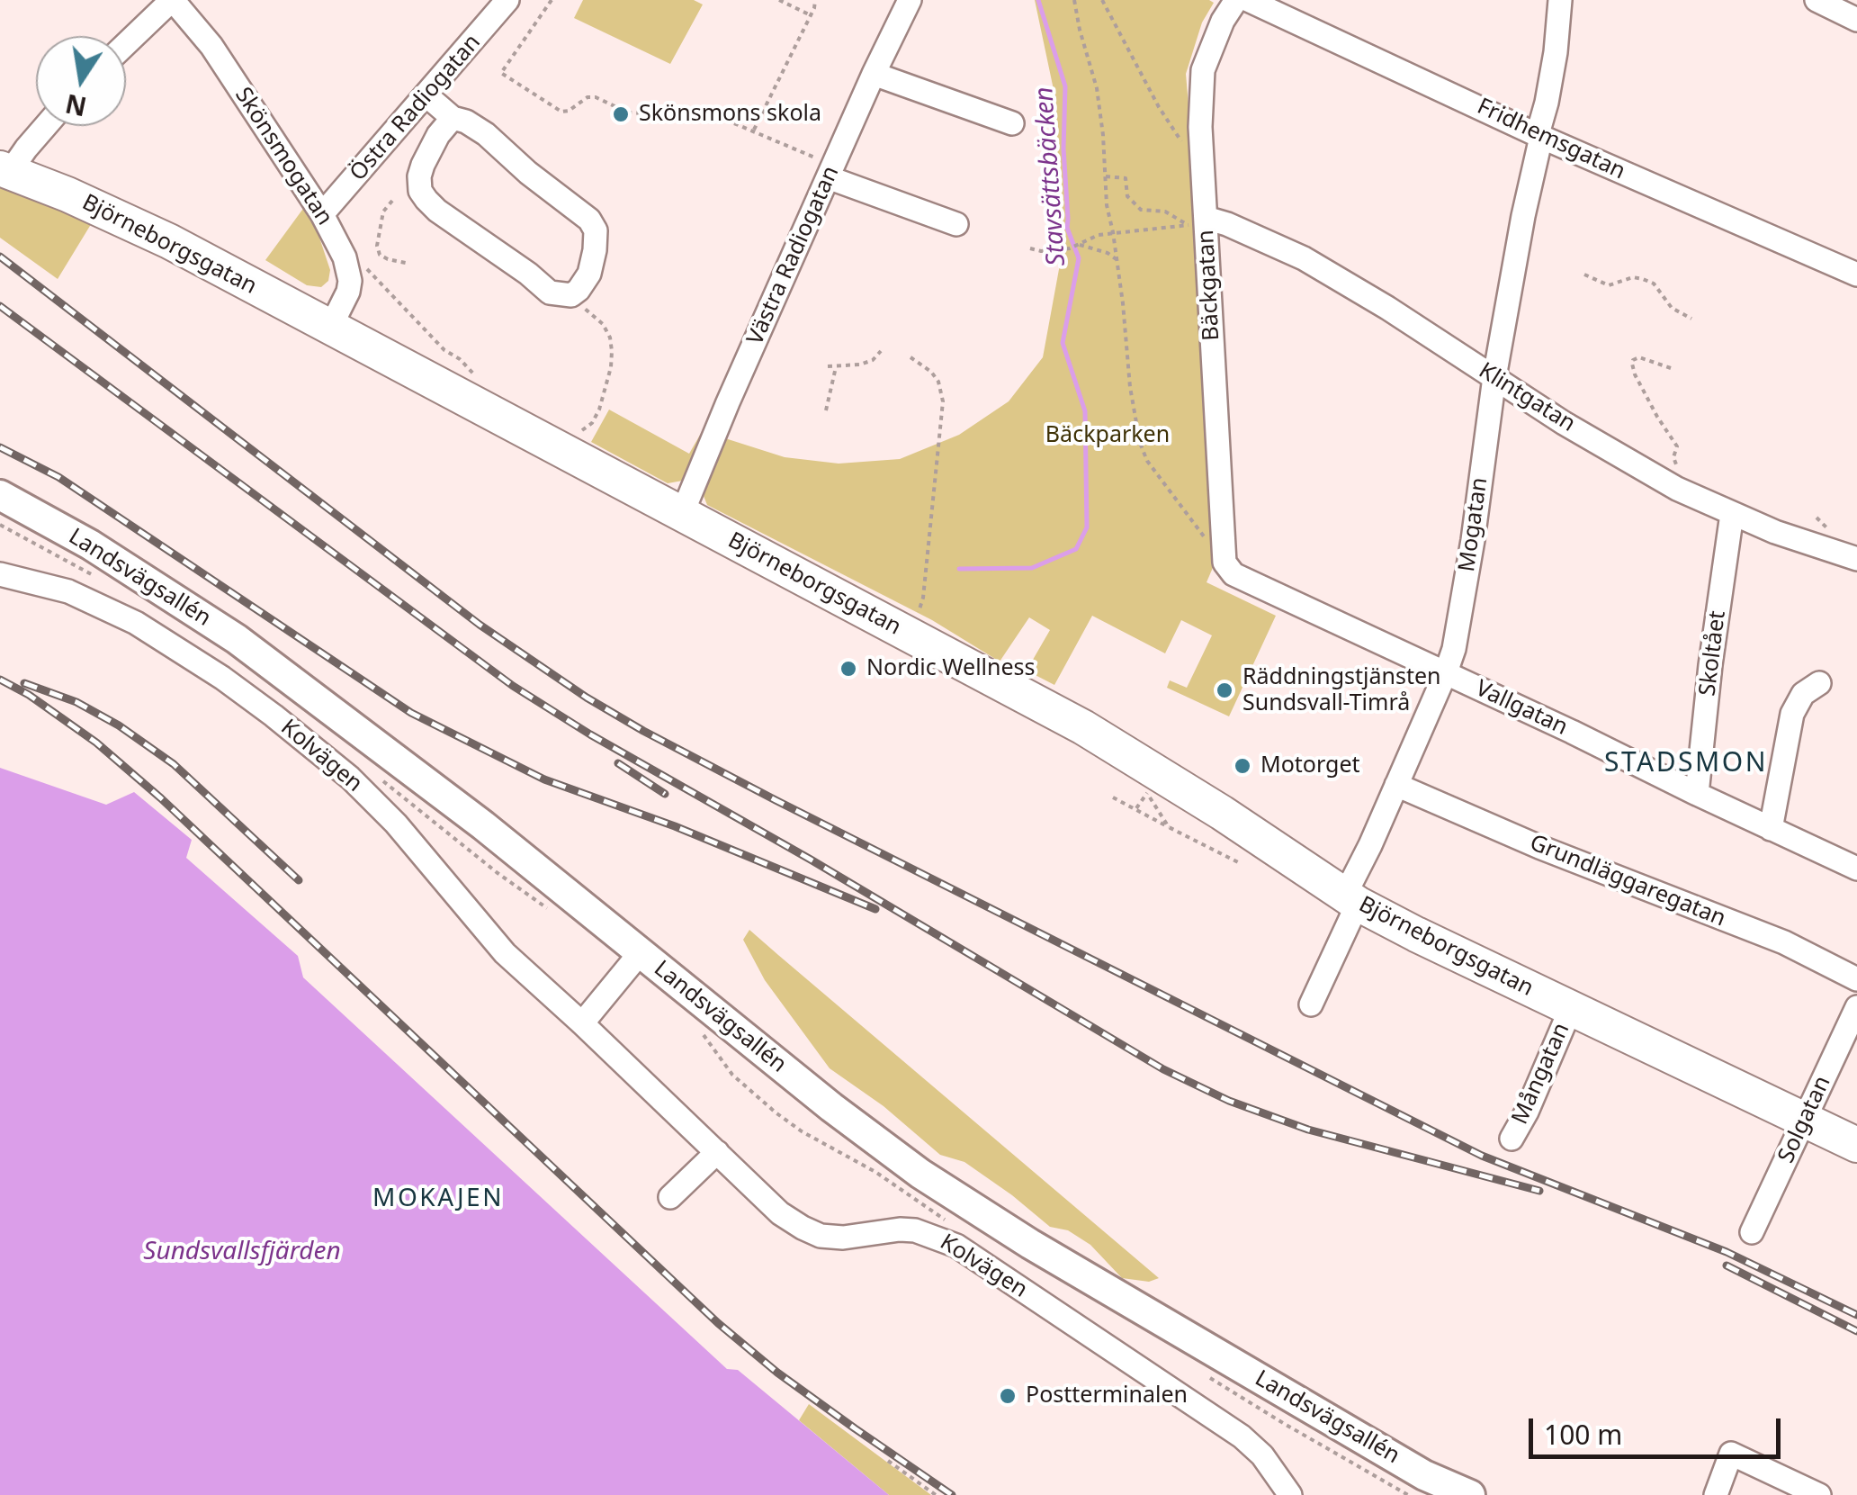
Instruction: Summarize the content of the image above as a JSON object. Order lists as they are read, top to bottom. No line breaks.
{"streets":{"highway":["Björneborgsgatan"],"main road":["Landsvägsallén"],"street":["Östra Radiogatan","Fridhemsgatan","Skönsmogatan","Västra Radiogatan","Bäckgatan","Klintgatan","Mogatan","Skoltået","Vallgatan","Kolvägen","Grundläggaregatan","Mångatan","Solgatan"]},"crossings":[["Östra Radiogatan","Skönsmogatan"],["Fridhemsgatan","Mogatan"],["Skönsmogatan","Björneborgsgatan"],["Björneborgsgatan","Västra Radiogatan"],["Björneborgsgatan","Mogatan"],["Björneborgsgatan","Mångatan"],["Björneborgsgatan","Solgatan"],["Bäckgatan","Klintgatan"],["Bäckgatan","Vallgatan"],["Klintgatan","Mogatan"],["Klintgatan","Skoltået"],["Mogatan","Vallgatan"],["Mogatan","Grundläggaregatan"],["Skoltået","Vallgatan"]],"districts":["STADSMON","MOKAJEN"],"water":["Stavsättsbäcken","Sundsvallsfjärden"],"parks":["Bäckparken"],"places":["Skönsmons skola","Nordic Wellness","Räddningstjänsten Sundsvall-Timrå","Motorget","Postterminalen"],"scale_bar":"100 m","north":"bottom"}
